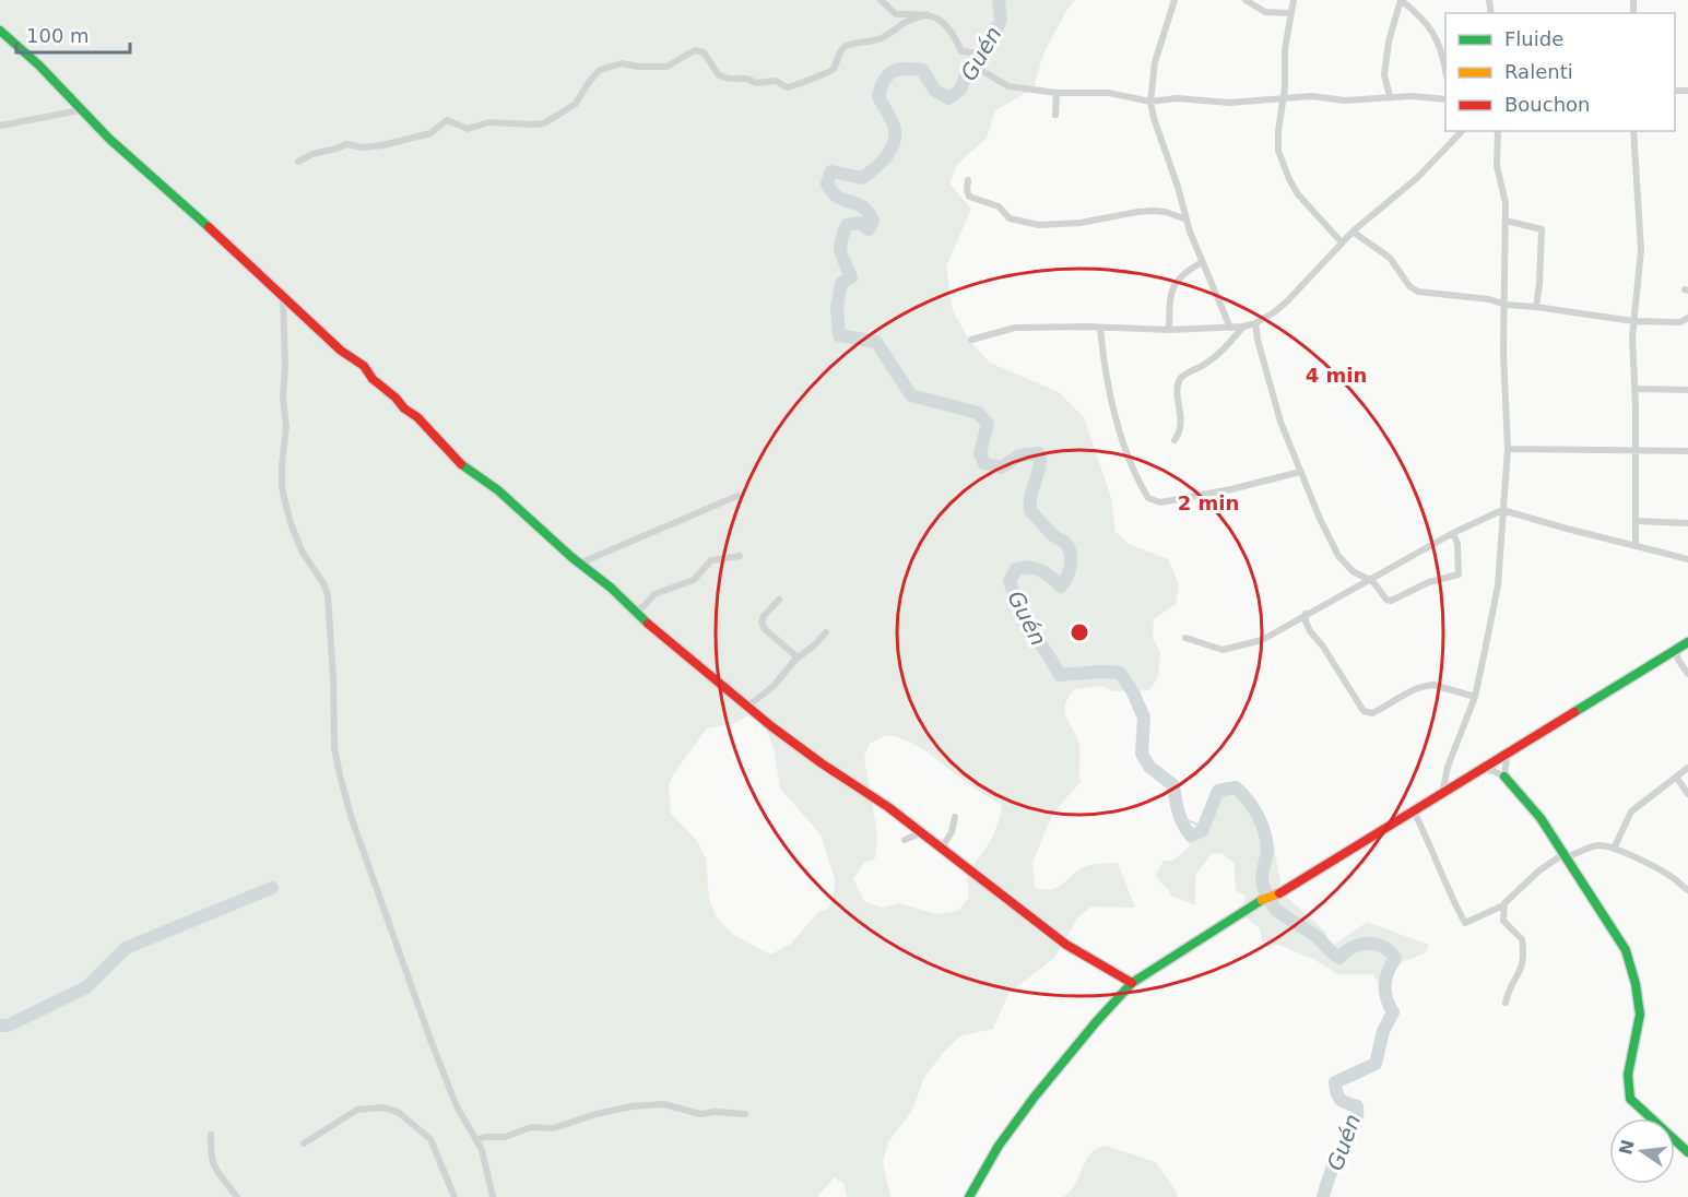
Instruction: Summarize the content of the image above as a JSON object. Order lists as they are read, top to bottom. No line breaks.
{"water":["Guén"],"legend":["Fluide","Ralenti","Bouchon"],"scale_bar":"100 m","north":"left","rings":["4 min","2 min"]}
